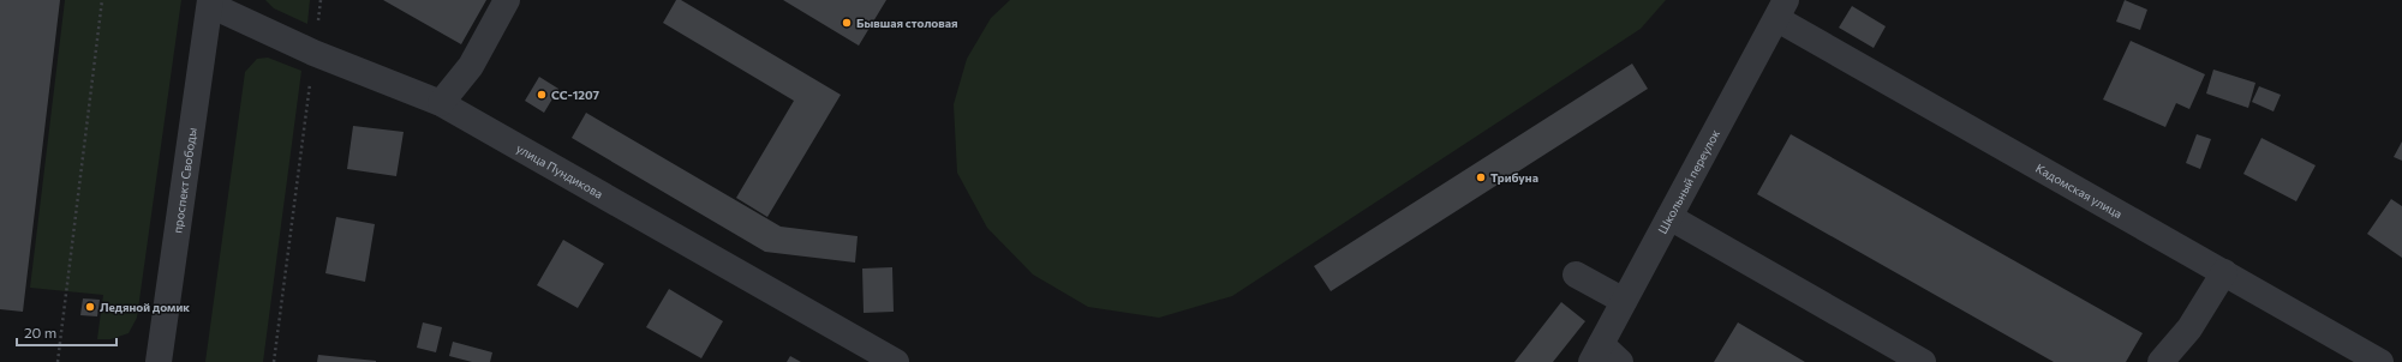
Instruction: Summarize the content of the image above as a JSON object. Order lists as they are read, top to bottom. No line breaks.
{"streets":{"street":["улица Пундикова","проспект Свободы","Школьный переулок","Кадомская улица"]},"crossings":[["улица Пундикова","проспект Свободы"],["Школьный переулок","Кадомская улица"]],"places":["Бывшая столовая","СС-1207","Трибуна","Ледяной домик"],"scale_bar":"20 m"}
